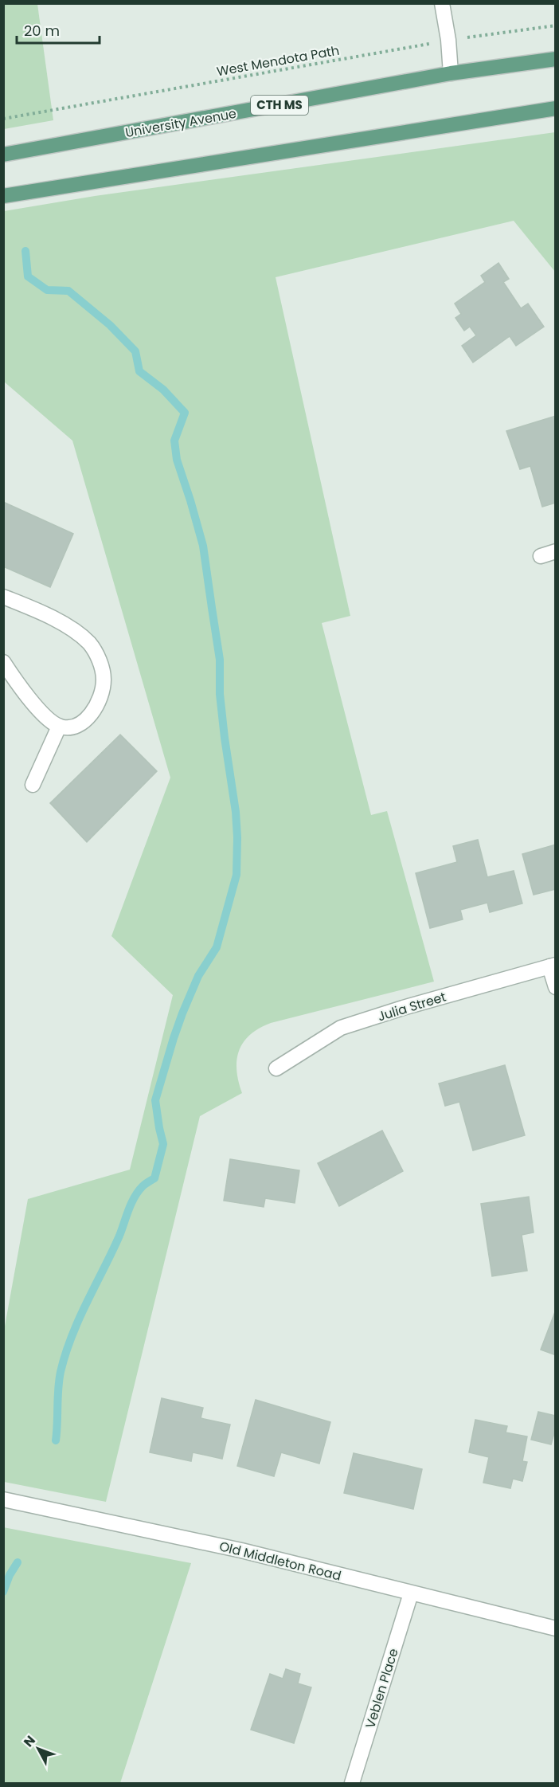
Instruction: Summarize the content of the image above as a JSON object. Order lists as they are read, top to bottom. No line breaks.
{"streets":{"main road":["CTH MS","University Avenue"],"street":["Julia Street","Old Middleton Road","Veblen Place"],"path":["West Mendota Path"]},"crossings":[["Old Middleton Road","Veblen Place"]],"scale_bar":"20 m","north":"top left"}
